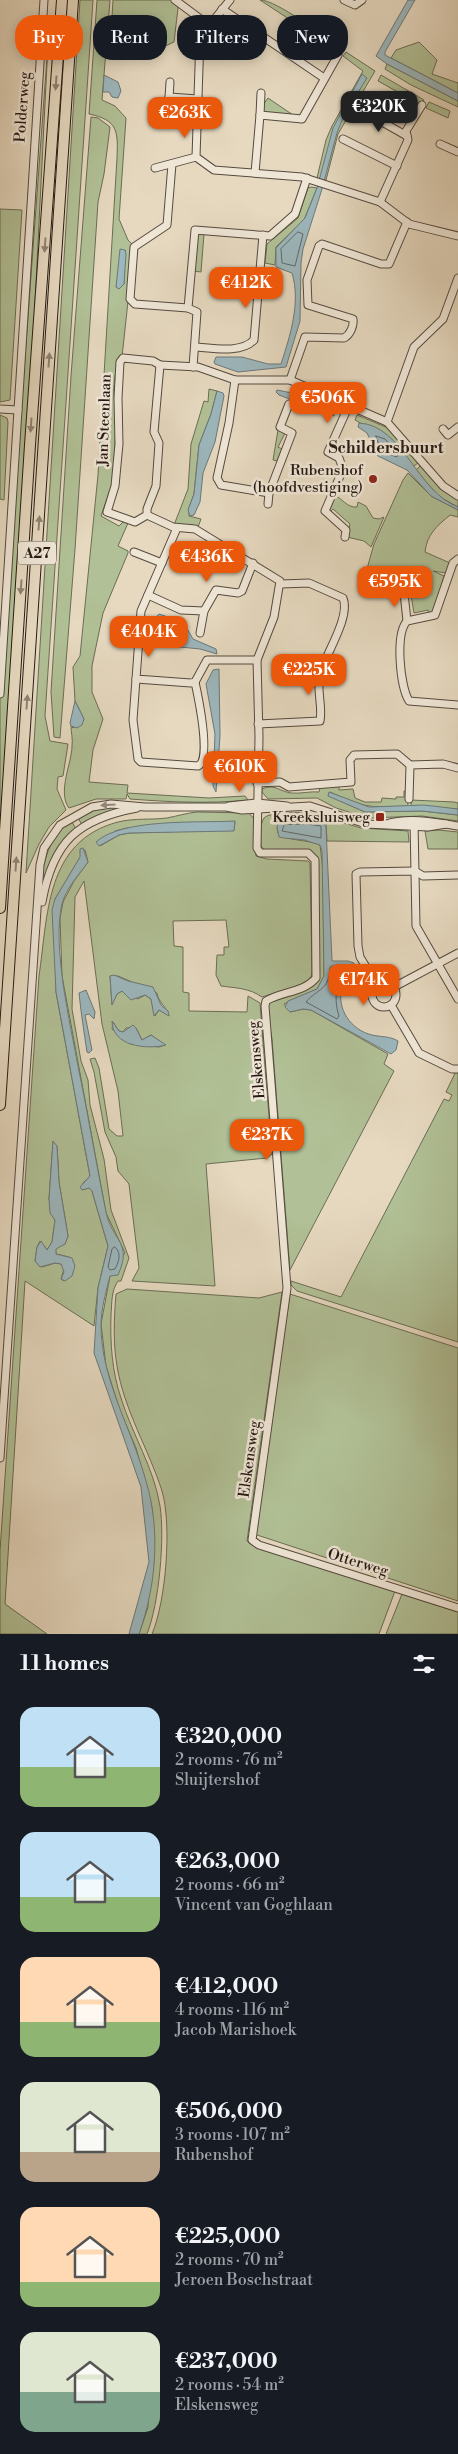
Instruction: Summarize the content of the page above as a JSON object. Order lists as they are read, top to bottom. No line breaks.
{"streets":{"highway":["A27"],"street":["Polderweg","Jan Steenlaan","Elskensweg","Otterweg"]},"crossings":[["Elskensweg","Otterweg"]],"districts":["Schildersbuurt"],"places":{"other":["Rubenshof (hoofdvestiging)"],"transit":["Kreeksluisweg"]},"page":{"chip":["Buy","Rent","Filters","New"],"price":["€320K","€263K","€412K","€506K","€436K","€595K","€404K","€225K","€610K","€174K","€237K"],"heading":"11 homes","list":[{"name":"€320,000","note":"2 rooms · 76 m² · Sluijtershof"},{"name":"€263,000","note":"2 rooms · 66 m² · Vincent van Goghlaan"},{"name":"€412,000","note":"4 rooms · 116 m² · Jacob Marishoek"},{"name":"€506,000","note":"3 rooms · 107 m² · Rubenshof"},{"name":"€225,000","note":"2 rooms · 70 m² · Jeroen Boschstraat"},{"name":"€237,000","note":"2 rooms · 54 m² · Elskensweg"}]}}
